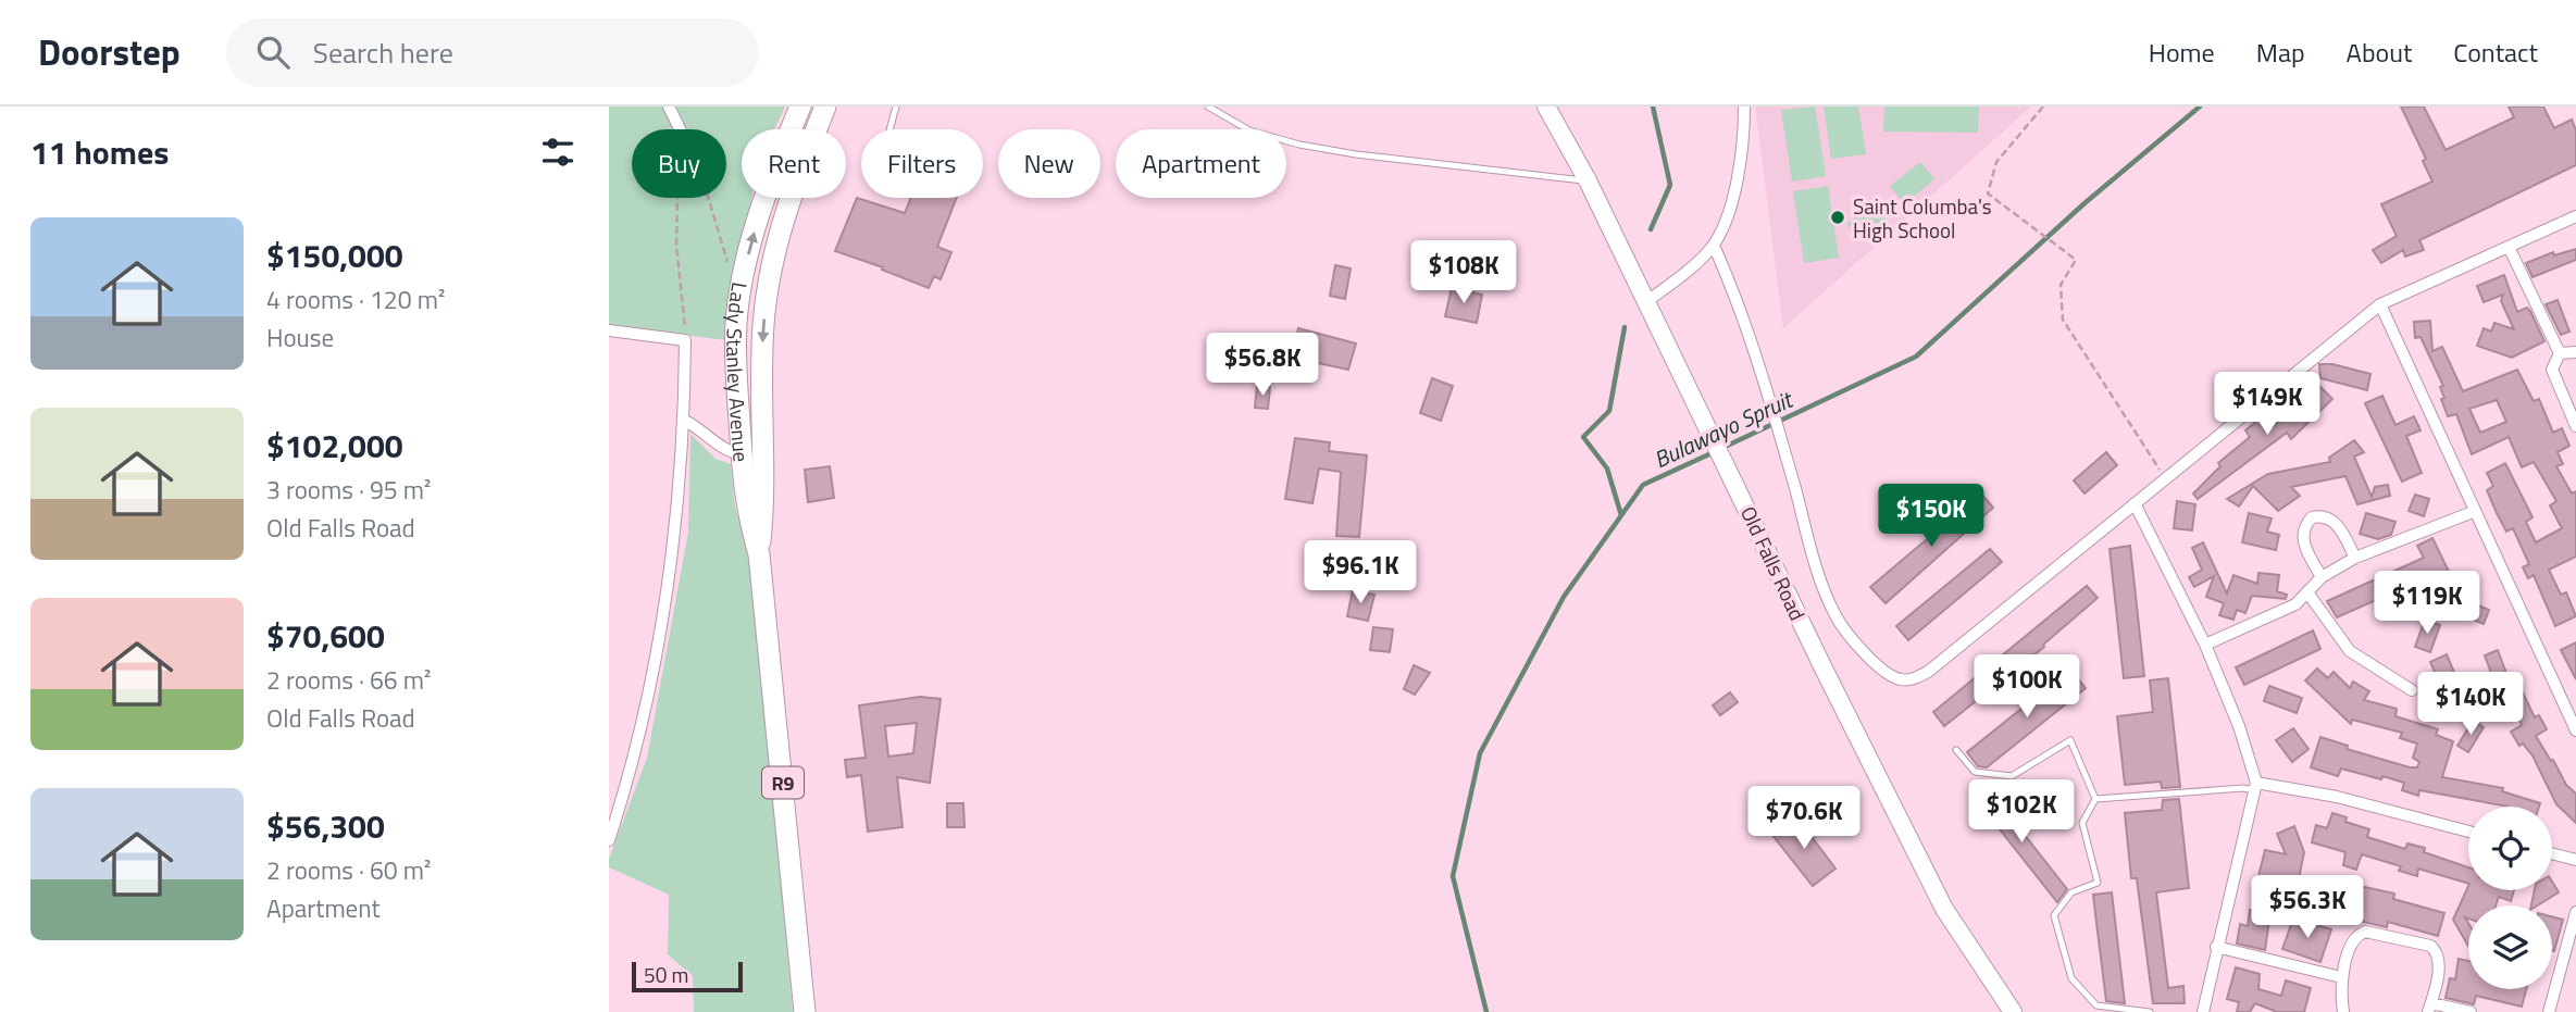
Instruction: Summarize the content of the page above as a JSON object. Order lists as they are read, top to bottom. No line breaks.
{"streets":{"highway":["Lady Stanley Avenue","R9"],"street":["Old Falls Road"]},"water":["Bulawayo Spruit"],"places":["Saint Columba's High School"],"scale_bar":"50 m","page":{"header":"Doorstep","search":"Search here","nav":["Home","Map","About","Contact"],"heading":"11 homes","chip":["Buy","Rent","Filters","New","Apartment"],"list":[{"name":"$150,000","note":"4 rooms · 120 m² · House"},{"name":"$102,000","note":"3 rooms · 95 m² · Old Falls Road"},{"name":"$70,600","note":"2 rooms · 66 m² · Old Falls Road"},{"name":"$56,300","note":"2 rooms · 60 m² · Apartment"}],"price":["$108K","$56.8K","$149K","$150K","$96.1K","$119K","$100K","$140K","$102K","$70.6K","$56.3K"],"scale":"50 m"}}
